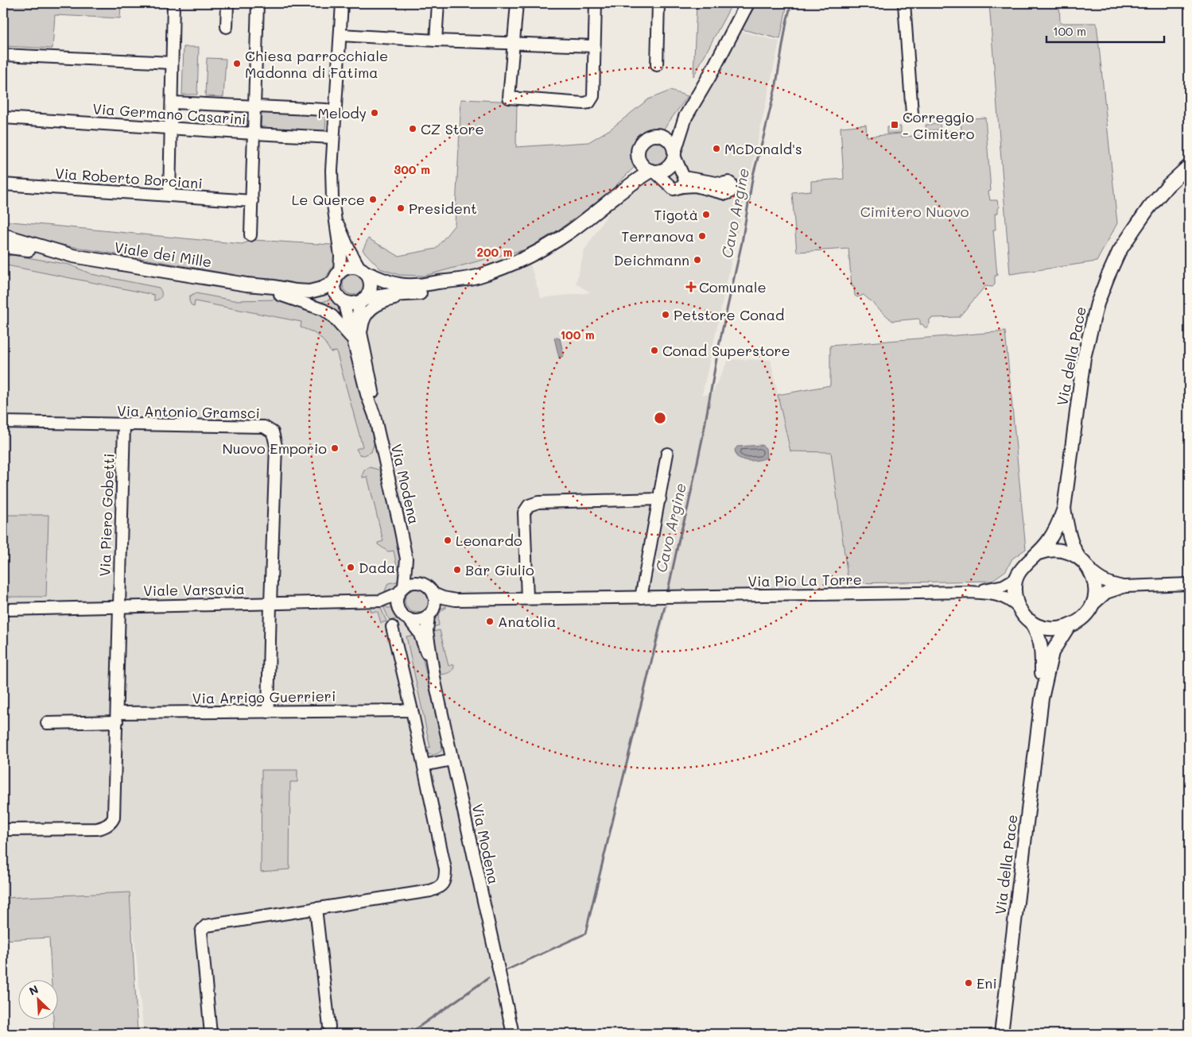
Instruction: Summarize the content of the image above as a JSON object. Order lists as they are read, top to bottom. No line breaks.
{"streets":{"main road":["Viale dei Mille","Via della Pace"],"street":["Via Germano Casarini","Via Roberto Borciani","Via Antonio Gramsci","Via Modena","Via Piero Gobetti","Via Pio La Torre","Viale Varsavia","Via Arrigo Guerrieri"]},"crossings":[["Viale dei Mille","Via Modena"],["Via della Pace","Via Pio La Torre"],["Via Antonio Gramsci","Via Piero Gobetti"],["Via Antonio Gramsci","Viale Varsavia"],["Via Modena","Via Pio La Torre"],["Via Modena","Viale Varsavia"],["Via Piero Gobetti","Viale Varsavia"],["Via Piero Gobetti","Via Arrigo Guerrieri"],["Via Pio La Torre","Viale Varsavia"]],"water":["Cavo Argine"],"parks":["Cimitero Nuovo"],"places":{"other":["Chiesa parrocchiale Madonna di Fatima","Melody","CZ Store","McDonald's","Le Querce","President","Tigotà","Terranova","Deichmann","Petstore Conad","Conad Superstore","Nuovo Emporio","Leonardo","Dada","Bar Giulio","Anatolia","Eni"],"transit":["Correggio - Cimitero"],"health":["Comunale"]},"scale_bar":"100 m","north":"top left","rings":["300 m","200 m","100 m"]}
